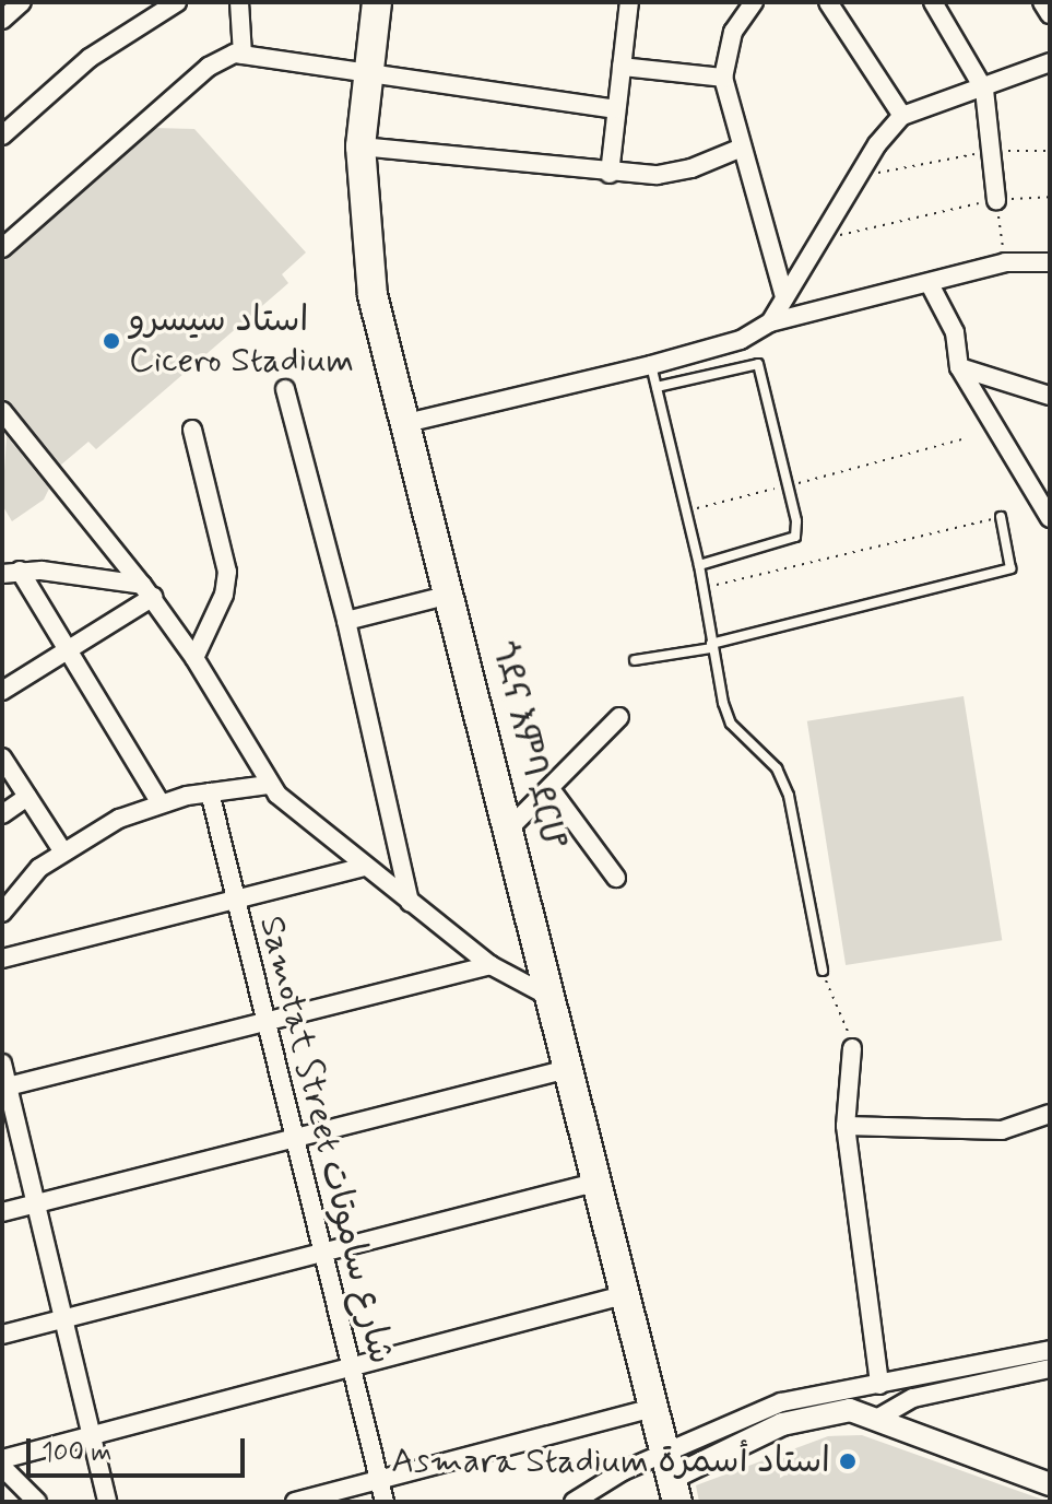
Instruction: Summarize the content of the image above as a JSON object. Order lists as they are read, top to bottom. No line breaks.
{"streets":{"highway":["ጎደና እምባ ደርሆ"],"street":["Samotat Street شارع ساموتات"]},"places":["استاد سيسرو Cicero Stadium","Asmara Stadium استاد أسمرة"],"scale_bar":"100 m"}
